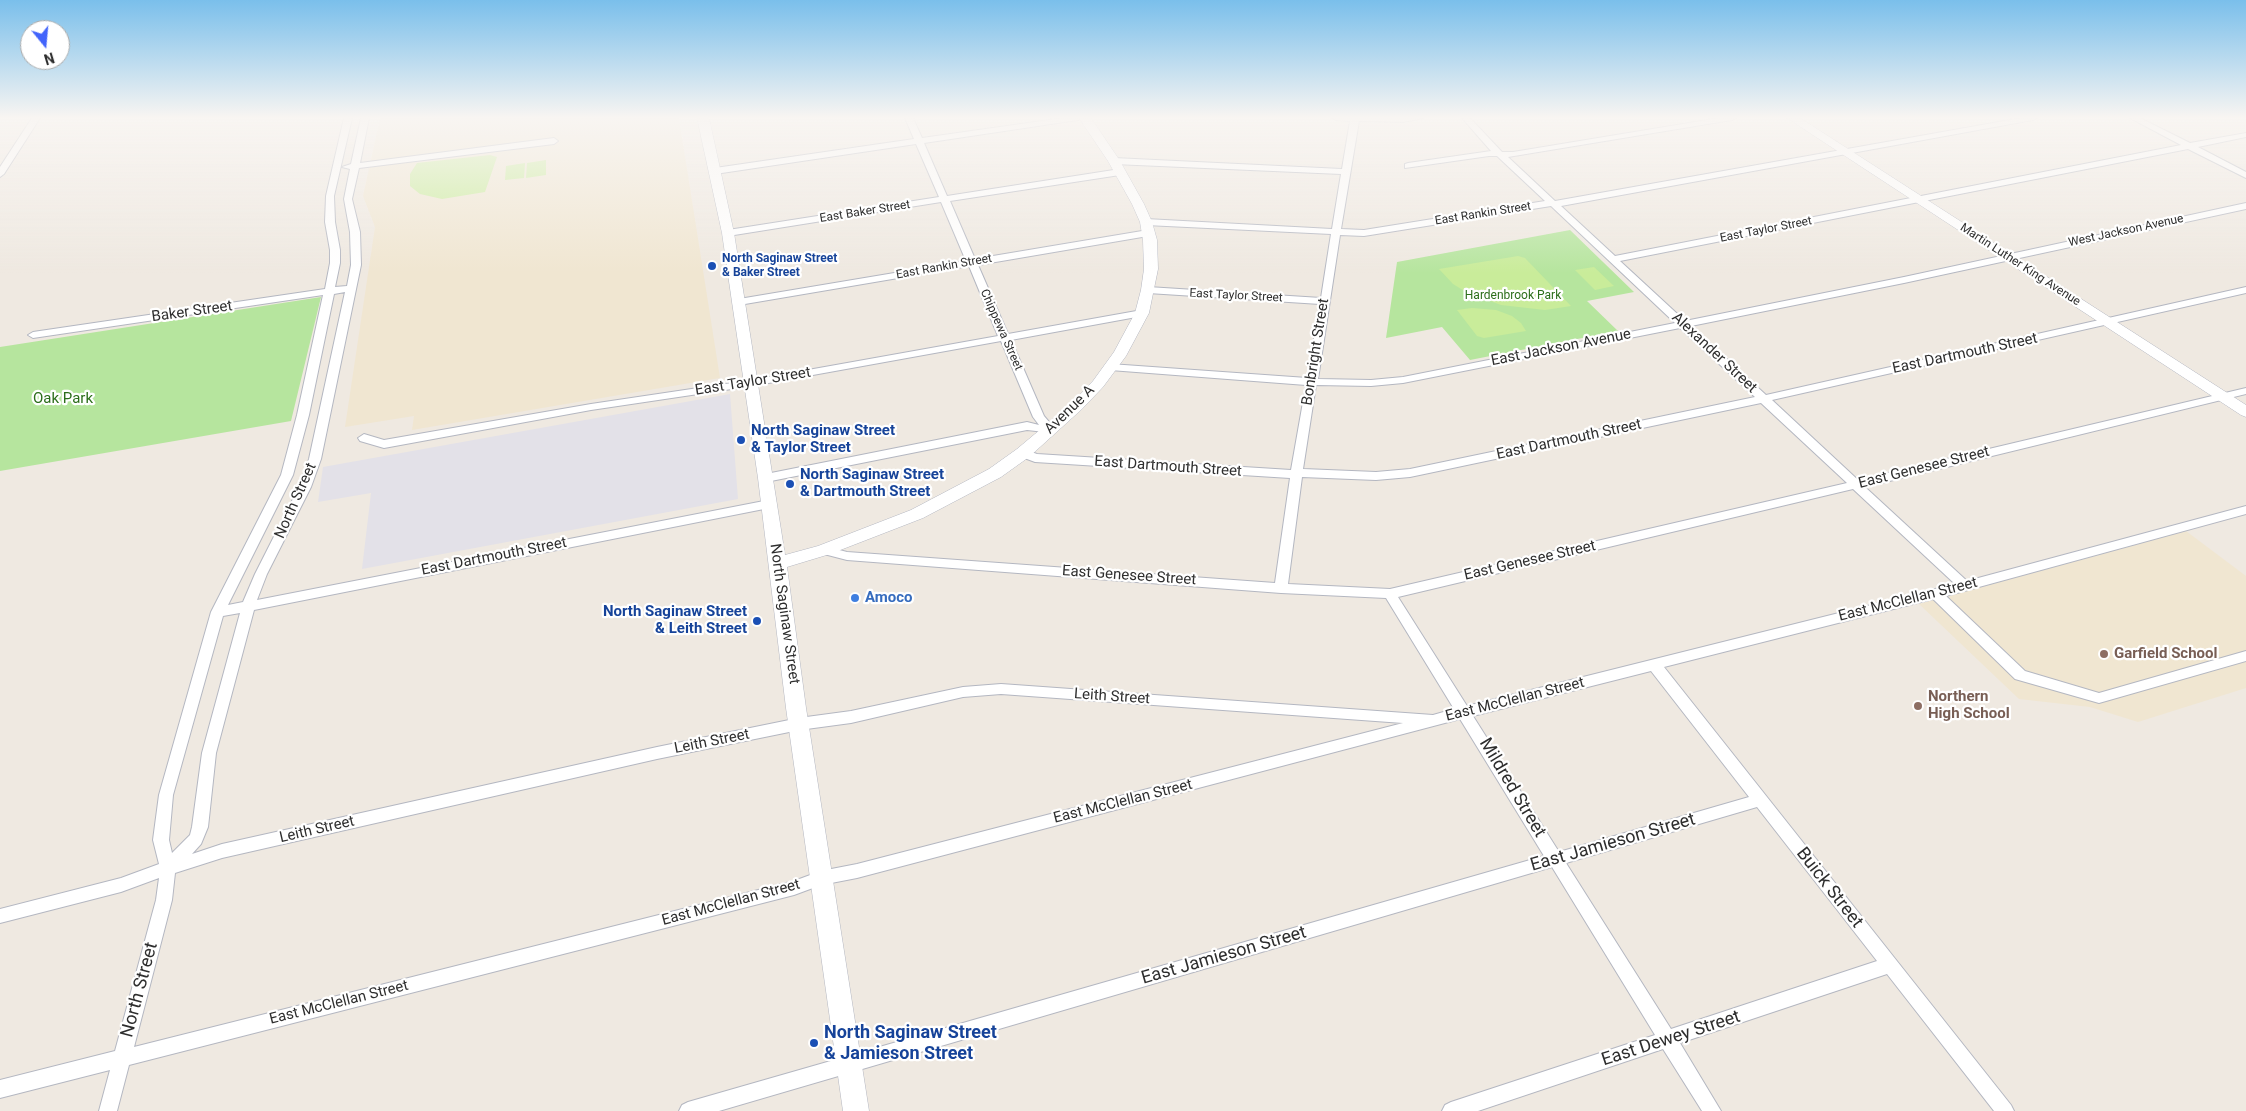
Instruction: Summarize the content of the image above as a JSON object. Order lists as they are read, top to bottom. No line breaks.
{"streets":{"street":["East Baker Street","East Rankin Street","East Taylor Street","West Jackson Avenue","Martin Luther King Avenue","Baker Street","Chippewa Street","East Jackson Avenue","Bonbright Street","Alexander Street","East Dartmouth Street","Avenue A","East Genesee Street","North Street","East McClellan Street","North Saginaw Street","Leith Street","Mildred Street","East Jamieson Street","Buick Street","East Dewey Street"]},"crossings":[["East Baker Street","Chippewa Street"],["East Baker Street","Bonbright Street"],["East Baker Street","North Saginaw Street"],["East Rankin Street","Chippewa Street"],["East Rankin Street","Bonbright Street"],["East Rankin Street","Alexander Street"],["East Rankin Street","Avenue A"],["East Rankin Street","North Saginaw Street"],["East Taylor Street","Martin Luther King Avenue"],["East Taylor Street","Chippewa Street"],["East Taylor Street","Bonbright Street"],["East Taylor Street","Alexander Street"],["East Taylor Street","Avenue A"],["East Taylor Street","North Saginaw Street"],["West Jackson Avenue","Martin Luther King Avenue"],["West Jackson Avenue","East Jackson Avenue"],["Martin Luther King Avenue","East Jackson Avenue"],["Martin Luther King Avenue","East Dartmouth Street"],["Martin Luther King Avenue","East Genesee Street"],["Baker Street","North Street"],["Chippewa Street","Avenue A"],["East Jackson Avenue","Bonbright Street"],["East Jackson Avenue","Alexander Street"],["East Jackson Avenue","Avenue A"],["Bonbright Street","East Dartmouth Street"],["Bonbright Street","East Genesee Street"],["Alexander Street","East Dartmouth Street"],["Alexander Street","East Genesee Street"],["Alexander Street","East McClellan Street"],["East Dartmouth Street","Avenue A"],["East Dartmouth Street","North Street"],["East Dartmouth Street","North Saginaw Street"],["Avenue A","East Genesee Street"],["Avenue A","North Saginaw Street"],["East Genesee Street","Mildred Street"],["North Street","East McClellan Street"],["North Street","Leith Street"],["East McClellan Street","North Saginaw Street"],["East McClellan Street","Leith Street"],["East McClellan Street","Mildred Street"],["East McClellan Street","Buick Street"],["North Saginaw Street","Leith Street"],["North Saginaw Street","East Jamieson Street"],["Mildred Street","East Jamieson Street"],["Mildred Street","East Dewey Street"],["East Jamieson Street","Buick Street"],["Buick Street","East Dewey Street"]],"parks":["Hardenbrook Park","Oak Park"],"places":["North Saginaw Street & Baker Street","North Saginaw Street & Taylor Street","North Saginaw Street & Dartmouth Street","Amoco","North Saginaw Street & Leith Street","Garfield School","Northern High School","North Saginaw Street & Jamieson Street"],"north":"bottom"}
